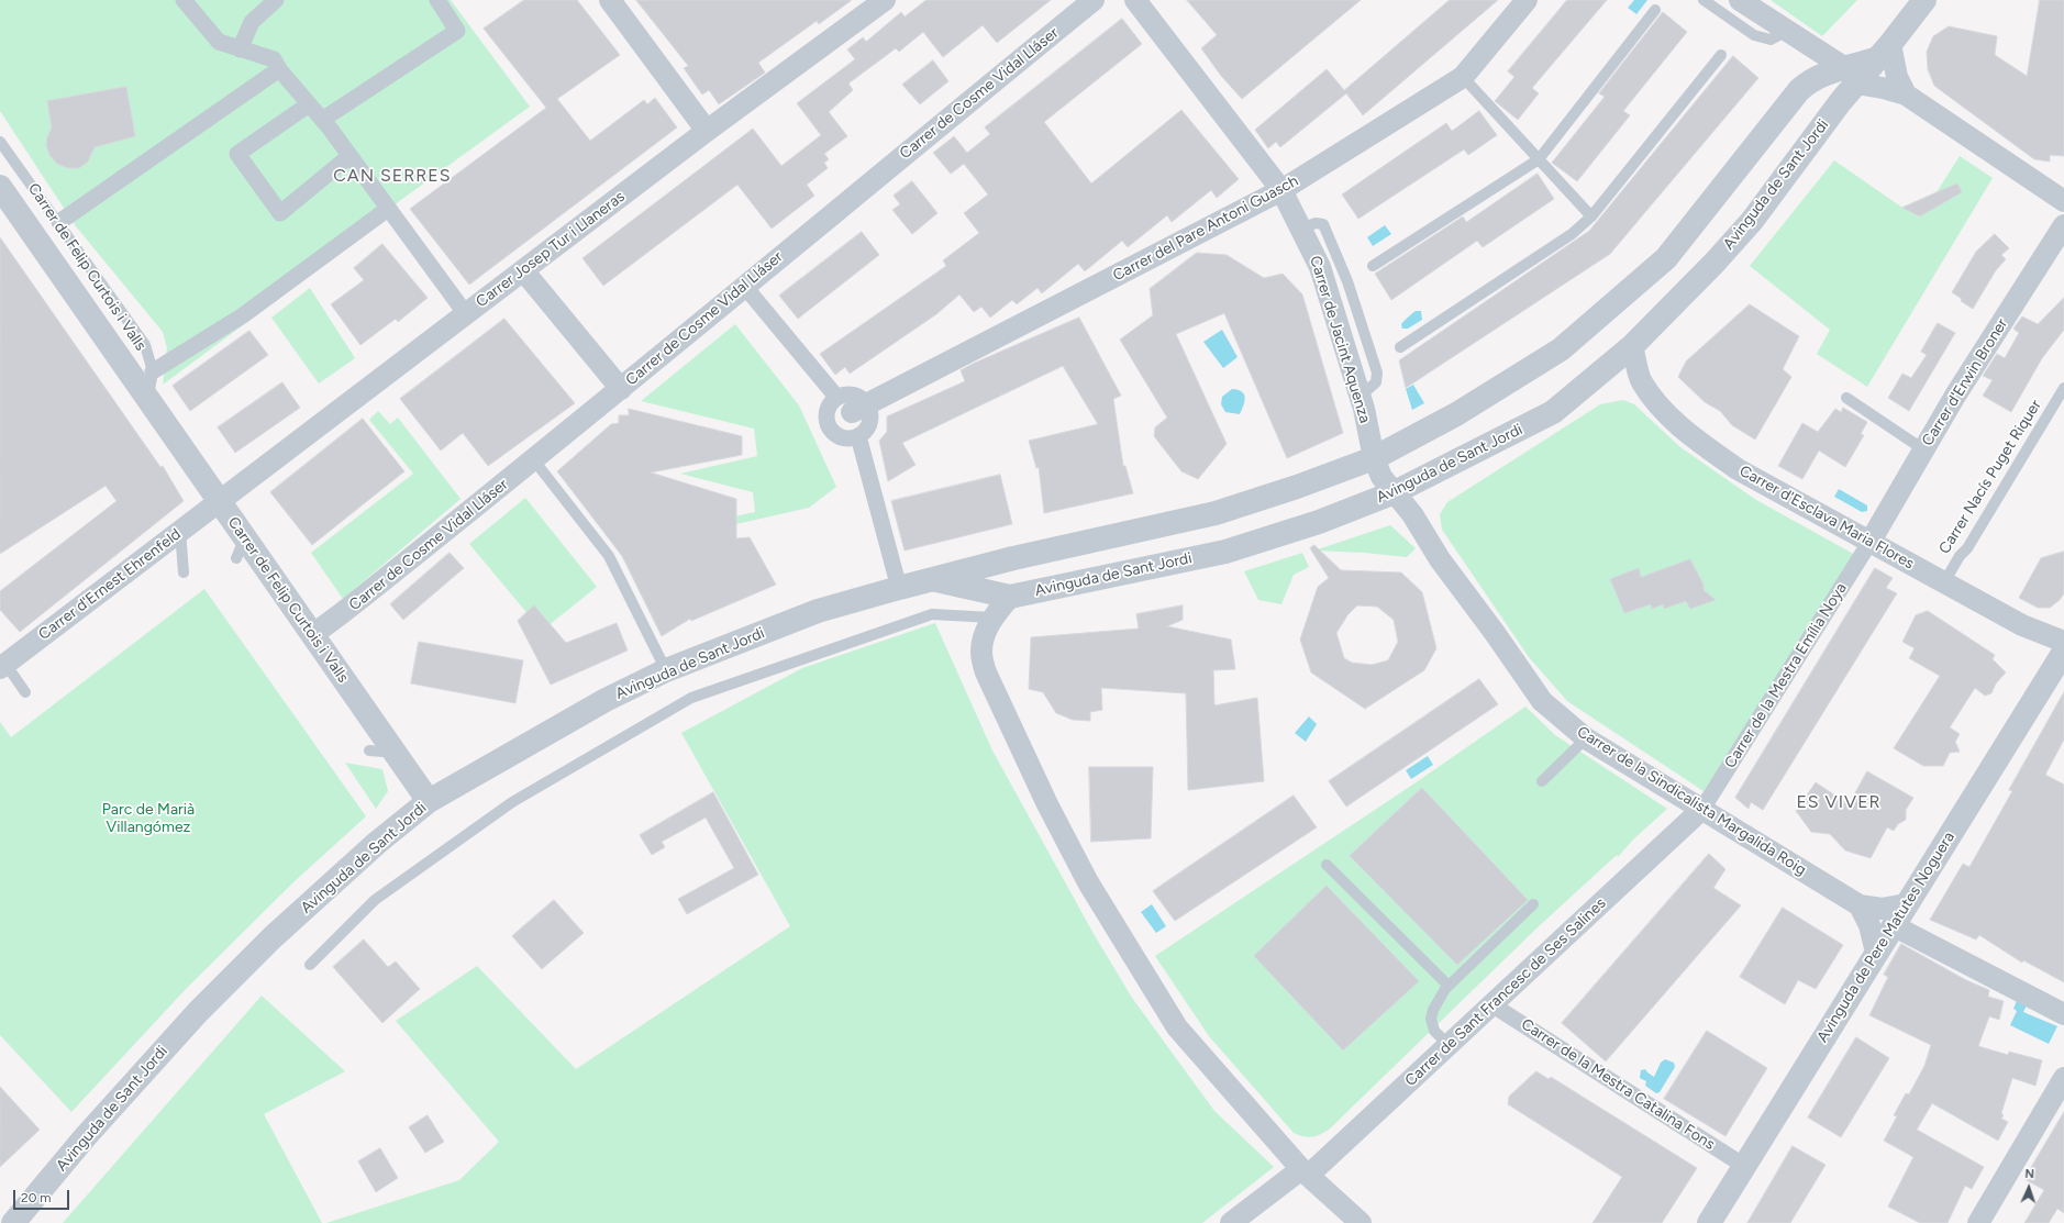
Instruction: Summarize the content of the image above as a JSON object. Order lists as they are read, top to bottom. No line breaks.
{"streets":{"street":["Carrer de Cosme Vidal Lláser","Avinguda de Sant Jordi","Carrer del Pare Antoni Guasch","Carrer Josep Tur i Llaneras","Carrer de Felip Curtois i Valls","Carrer de Jacint Aquenza","Carrer d'Erwin Broner","Carrer d'Esclava Maria Flores","Carrer d'Ernest Ehrenfeld","Carrer de la Mestra Emília Noya","Carrer de la Sindicalista Margalida Roig","Avinguda de Pere Matutes Noguera","Carrer de Sant Francesc de Ses Salines","Carrer de la Mestra Catalina Fons"],"lane":["Carrer Nacís Puget Riquer"]},"crossings":[["Carrer de Cosme Vidal Lláser","Carrer de Felip Curtois i Valls"],["Avinguda de Sant Jordi","Carrer de Felip Curtois i Valls"],["Avinguda de Sant Jordi","Carrer de Jacint Aquenza"],["Avinguda de Sant Jordi","Carrer d'Esclava Maria Flores"],["Avinguda de Sant Jordi","Carrer de la Sindicalista Margalida Roig"],["Carrer del Pare Antoni Guasch","Carrer de Jacint Aquenza"],["Carrer Josep Tur i Llaneras","Carrer de Felip Curtois i Valls"],["Carrer Josep Tur i Llaneras","Carrer d'Ernest Ehrenfeld"],["Carrer de Felip Curtois i Valls","Carrer d'Ernest Ehrenfeld"],["Carrer de Jacint Aquenza","Carrer de la Sindicalista Margalida Roig"],["Carrer d'Erwin Broner","Carrer d'Esclava Maria Flores"],["Carrer d'Erwin Broner","Carrer de la Mestra Emília Noya"],["Carrer Nacís Puget Riquer","Carrer d'Esclava Maria Flores"],["Carrer d'Esclava Maria Flores","Carrer de la Mestra Emília Noya"],["Carrer de la Mestra Emília Noya","Carrer de la Sindicalista Margalida Roig"],["Carrer de la Mestra Emília Noya","Carrer de Sant Francesc de Ses Salines"],["Carrer de la Sindicalista Margalida Roig","Avinguda de Pere Matutes Noguera"],["Carrer de la Sindicalista Margalida Roig","Carrer de Sant Francesc de Ses Salines"],["Avinguda de Pere Matutes Noguera","Carrer de la Mestra Catalina Fons"],["Carrer de Sant Francesc de Ses Salines","Carrer de la Mestra Catalina Fons"]],"districts":["CAN SERRES","ES VIVER"],"parks":["Parc de Marià Villangómez"],"scale_bar":"20 m","north":"top"}
